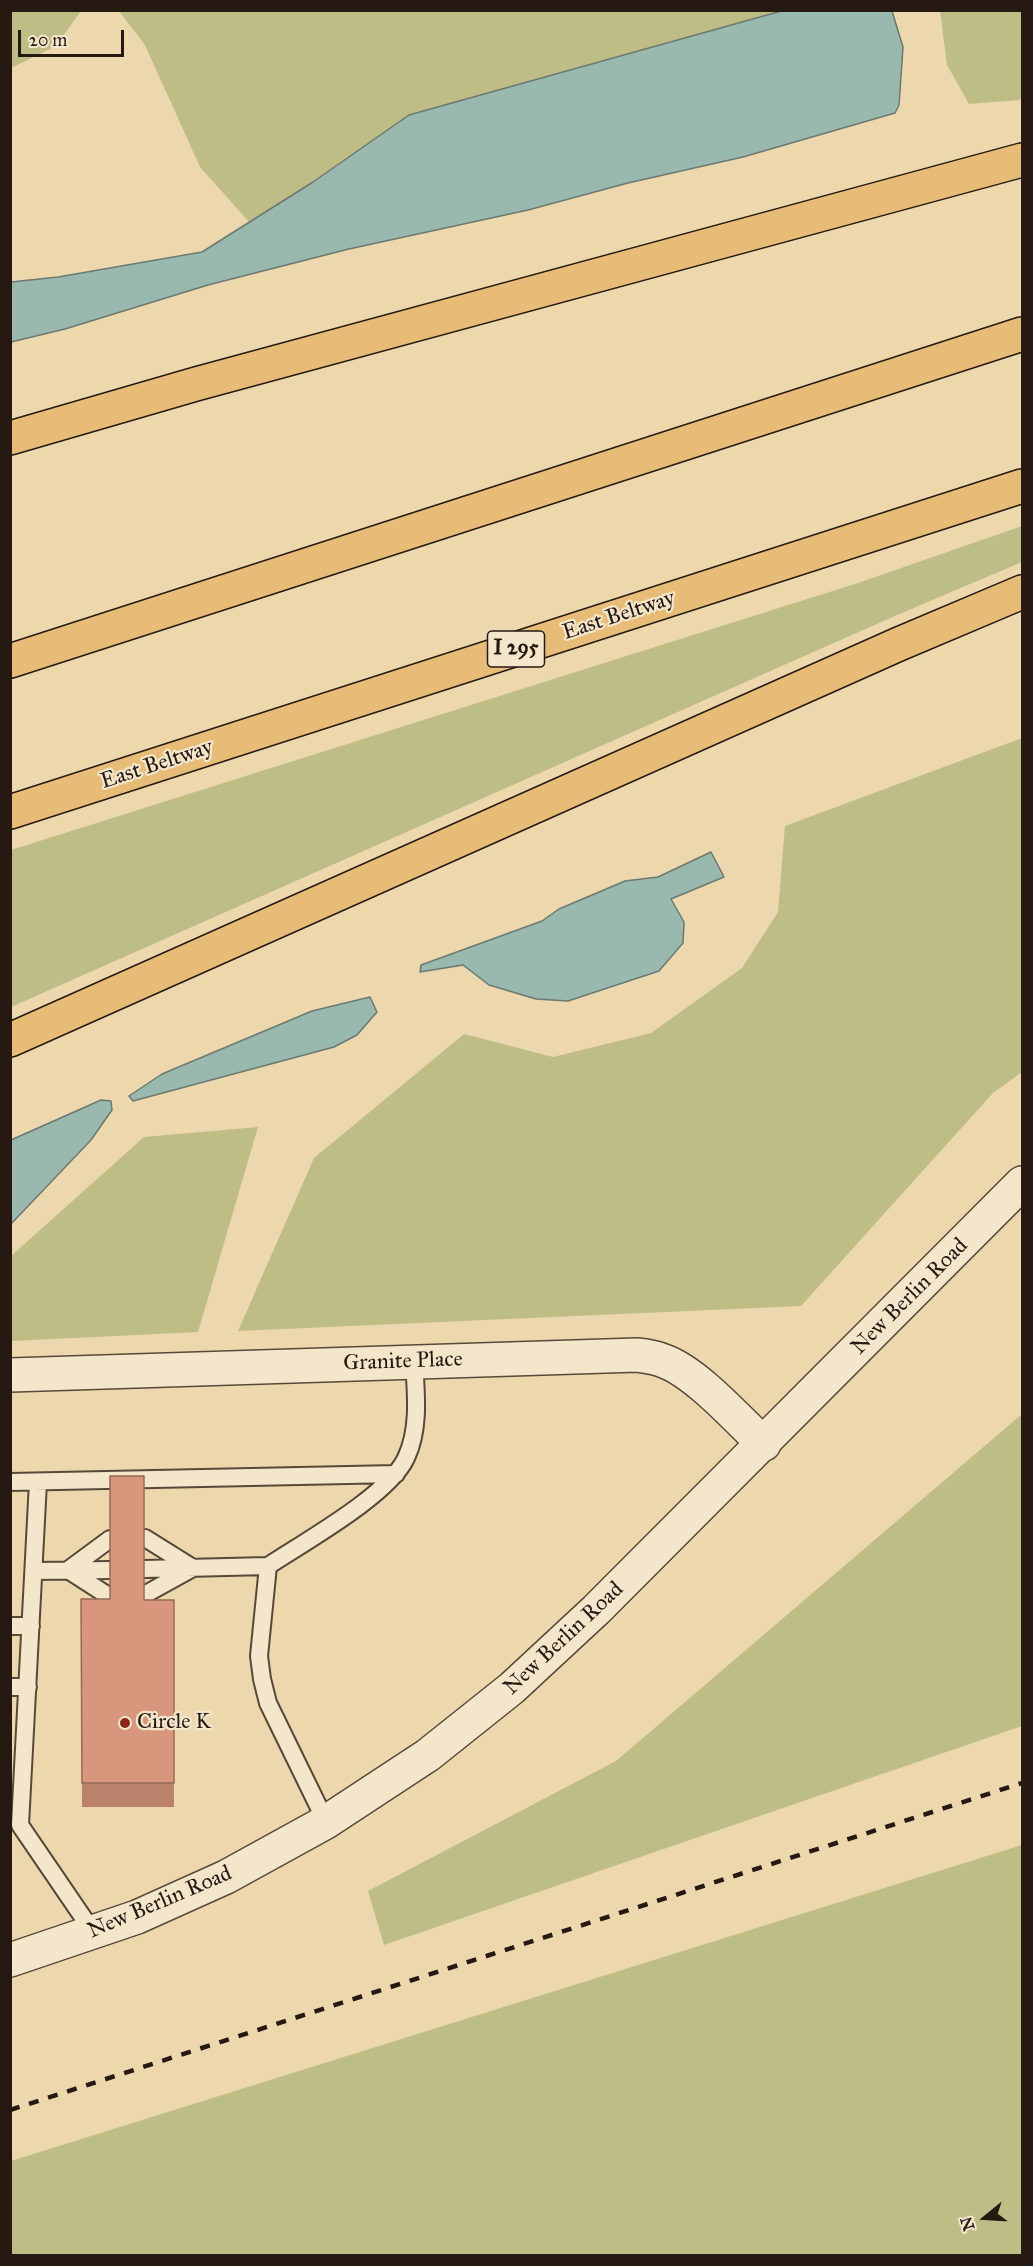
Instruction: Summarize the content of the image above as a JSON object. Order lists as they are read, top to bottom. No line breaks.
{"streets":{"highway":["East Beltway","I 295"],"street":["New Berlin Road","Granite Place"]},"crossings":[["New Berlin Road","Granite Place"]],"places":["Circle K"],"scale_bar":"20 m","north":"left"}
